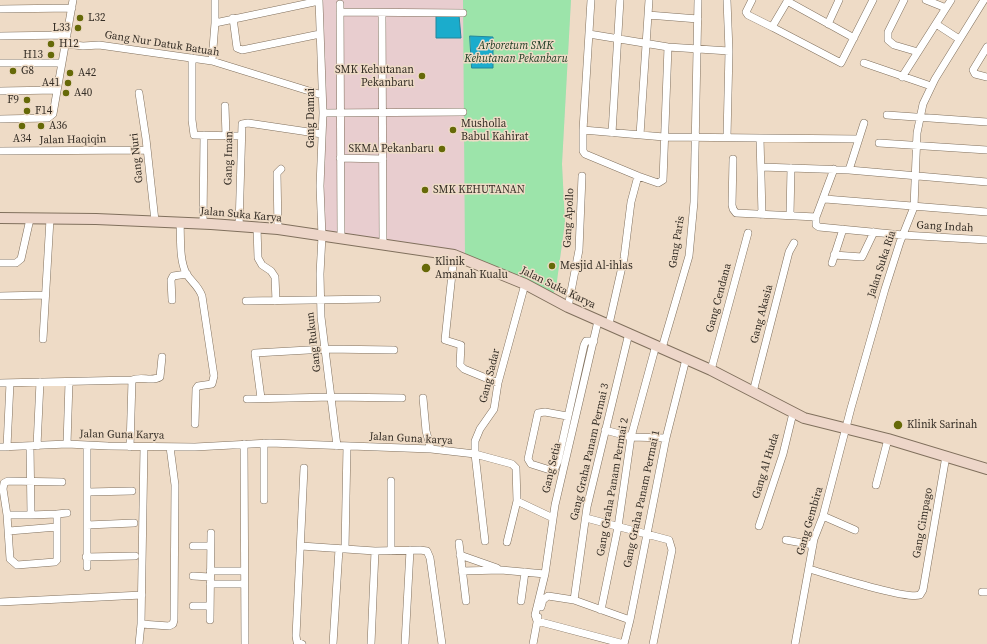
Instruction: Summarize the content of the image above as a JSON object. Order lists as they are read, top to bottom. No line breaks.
{"streets":{"main road":["Jalan Suka Karya"],"street":["Gang Nur Datuk Batuah","Gang Damai","Jalan Haqiqin","Gang Nuri","Gang Iman","Gang Apollo","Gang Indah","Gang Paris","Jalan Suka Ria","Gang Cendana","Gang Akasia","Gang Rukun","Gang Sadar","Jalan Guna Karya","Jalan Guna karya","Gang Graha Panam Permai 3","Gang Al Huda","Gang Setia","Gang Graha Panam Permai 2","Gang Graha Panam Permai 1","Gang Gembira","Gang Cimpago"]},"crossings":[["Gang Nur Datuk Batuah","Gang Damai"],["Gang Damai","Gang Iman"],["Gang Damai","Jalan Suka Karya"],["Gang Damai","Gang Rukun"],["Jalan Haqiqin","Gang Nuri"],["Gang Nuri","Jalan Suka Karya"],["Gang Iman","Jalan Suka Karya"],["Jalan Suka Karya","Gang Apollo"],["Jalan Suka Karya","Gang Paris"],["Jalan Suka Karya","Jalan Suka Ria"],["Jalan Suka Karya","Gang Cendana"],["Jalan Suka Karya","Gang Akasia"],["Jalan Suka Karya","Gang Rukun"],["Jalan Suka Karya","Gang Sadar"],["Jalan Suka Karya","Gang Graha Panam Permai 3"],["Jalan Suka Karya","Gang Al Huda"],["Jalan Suka Karya","Gang Setia"],["Jalan Suka Karya","Gang Graha Panam Permai 2"],["Jalan Suka Karya","Gang Graha Panam Permai 1"],["Jalan Suka Karya","Gang Gembira"],["Jalan Suka Karya","Gang Cimpago"],["Gang Indah","Jalan Suka Ria"],["Gang Paris","Gang Graha Panam Permai 2"],["Jalan Suka Ria","Gang Gembira"],["Gang Rukun","Jalan Guna Karya"],["Gang Rukun","Jalan Guna karya"],["Gang Sadar","Jalan Guna karya"],["Jalan Guna Karya","Jalan Guna karya"],["Gang Gembira","Gang Cimpago"]],"parks":["Arboretum SMK Kehutanan Pekanbaru"],"places":["L32","L33","H12","H13","G8","A42","SMK Kehutanan Pekanbaru","A41","A40","F9","F14","A34","A36","Musholla Babul Kahirat","SKMA Pekanbaru","SMK KEHUTANAN","Mesjid Al-ihlas","Klinik Amanah Kualu","Klinik Sarinah"]}
